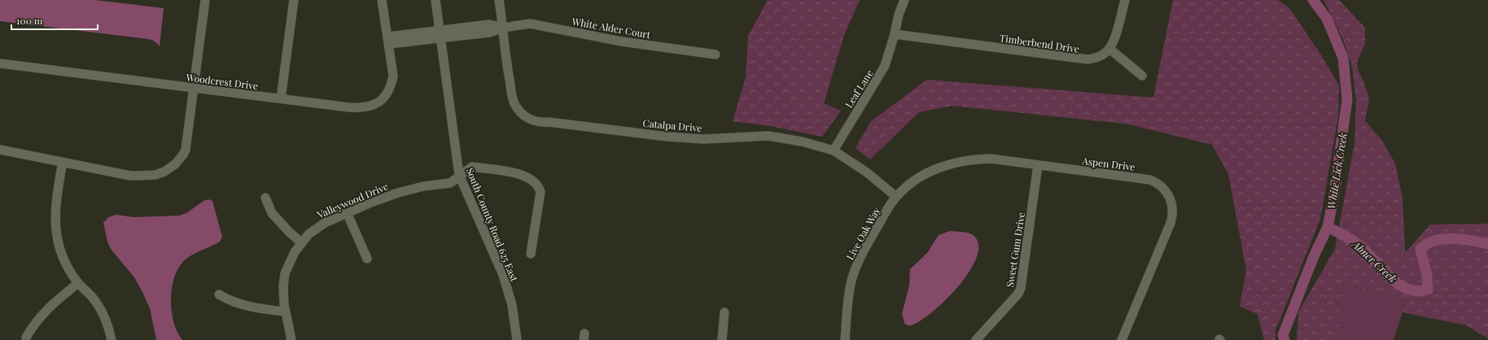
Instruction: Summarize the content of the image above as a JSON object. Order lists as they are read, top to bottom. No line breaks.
{"streets":{"street":["White Alder Court","Timberbend Drive","Woodcrest Drive","Leaf Lane","Catalpa Drive","Aspen Drive","Valleywood Drive","South County Road 625 East","Live Oak Way","Sweet Gum Drive"]},"crossings":[["White Alder Court","Woodcrest Drive"],["White Alder Court","Catalpa Drive"],["White Alder Court","South County Road 625 East"],["Timberbend Drive","Leaf Lane"],["Leaf Lane","Catalpa Drive"],["Catalpa Drive","Aspen Drive"],["Catalpa Drive","Live Oak Way"],["Aspen Drive","Live Oak Way"],["Aspen Drive","Sweet Gum Drive"],["Valleywood Drive","South County Road 625 East"]],"water":["White Lick Creek","Abner Creek"],"scale_bar":"100 m"}
